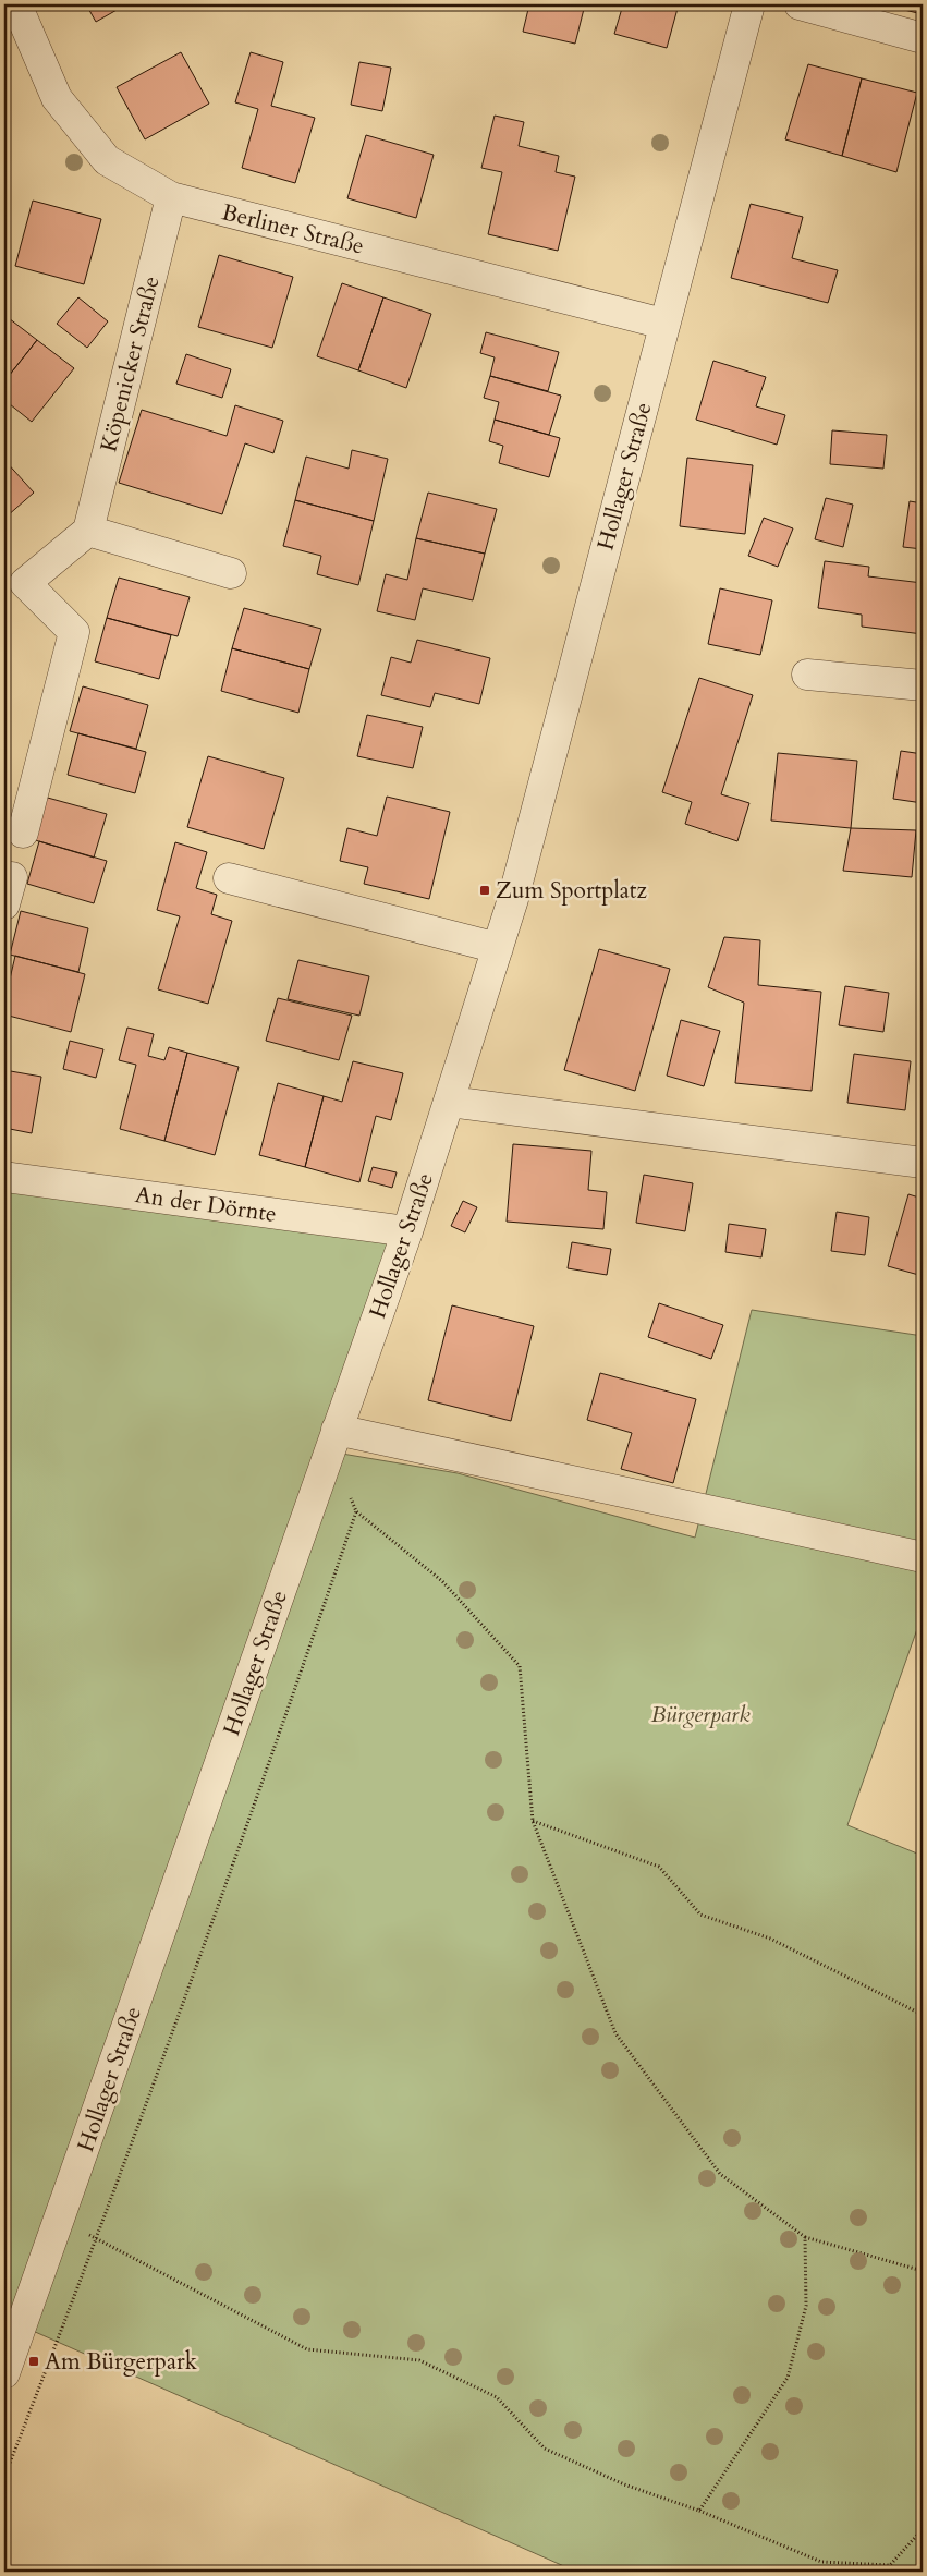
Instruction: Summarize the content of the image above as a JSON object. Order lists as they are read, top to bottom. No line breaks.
{"streets":{"street":["Berliner Straße","Köpenicker Straße","Hollager Straße","An der Dörnte"]},"crossings":[["Berliner Straße","Köpenicker Straße"],["Berliner Straße","Hollager Straße"],["Hollager Straße","An der Dörnte"]],"parks":["Bürgerpark"],"places":{"transit":["Zum Sportplatz","Am Bürgerpark"]}}
